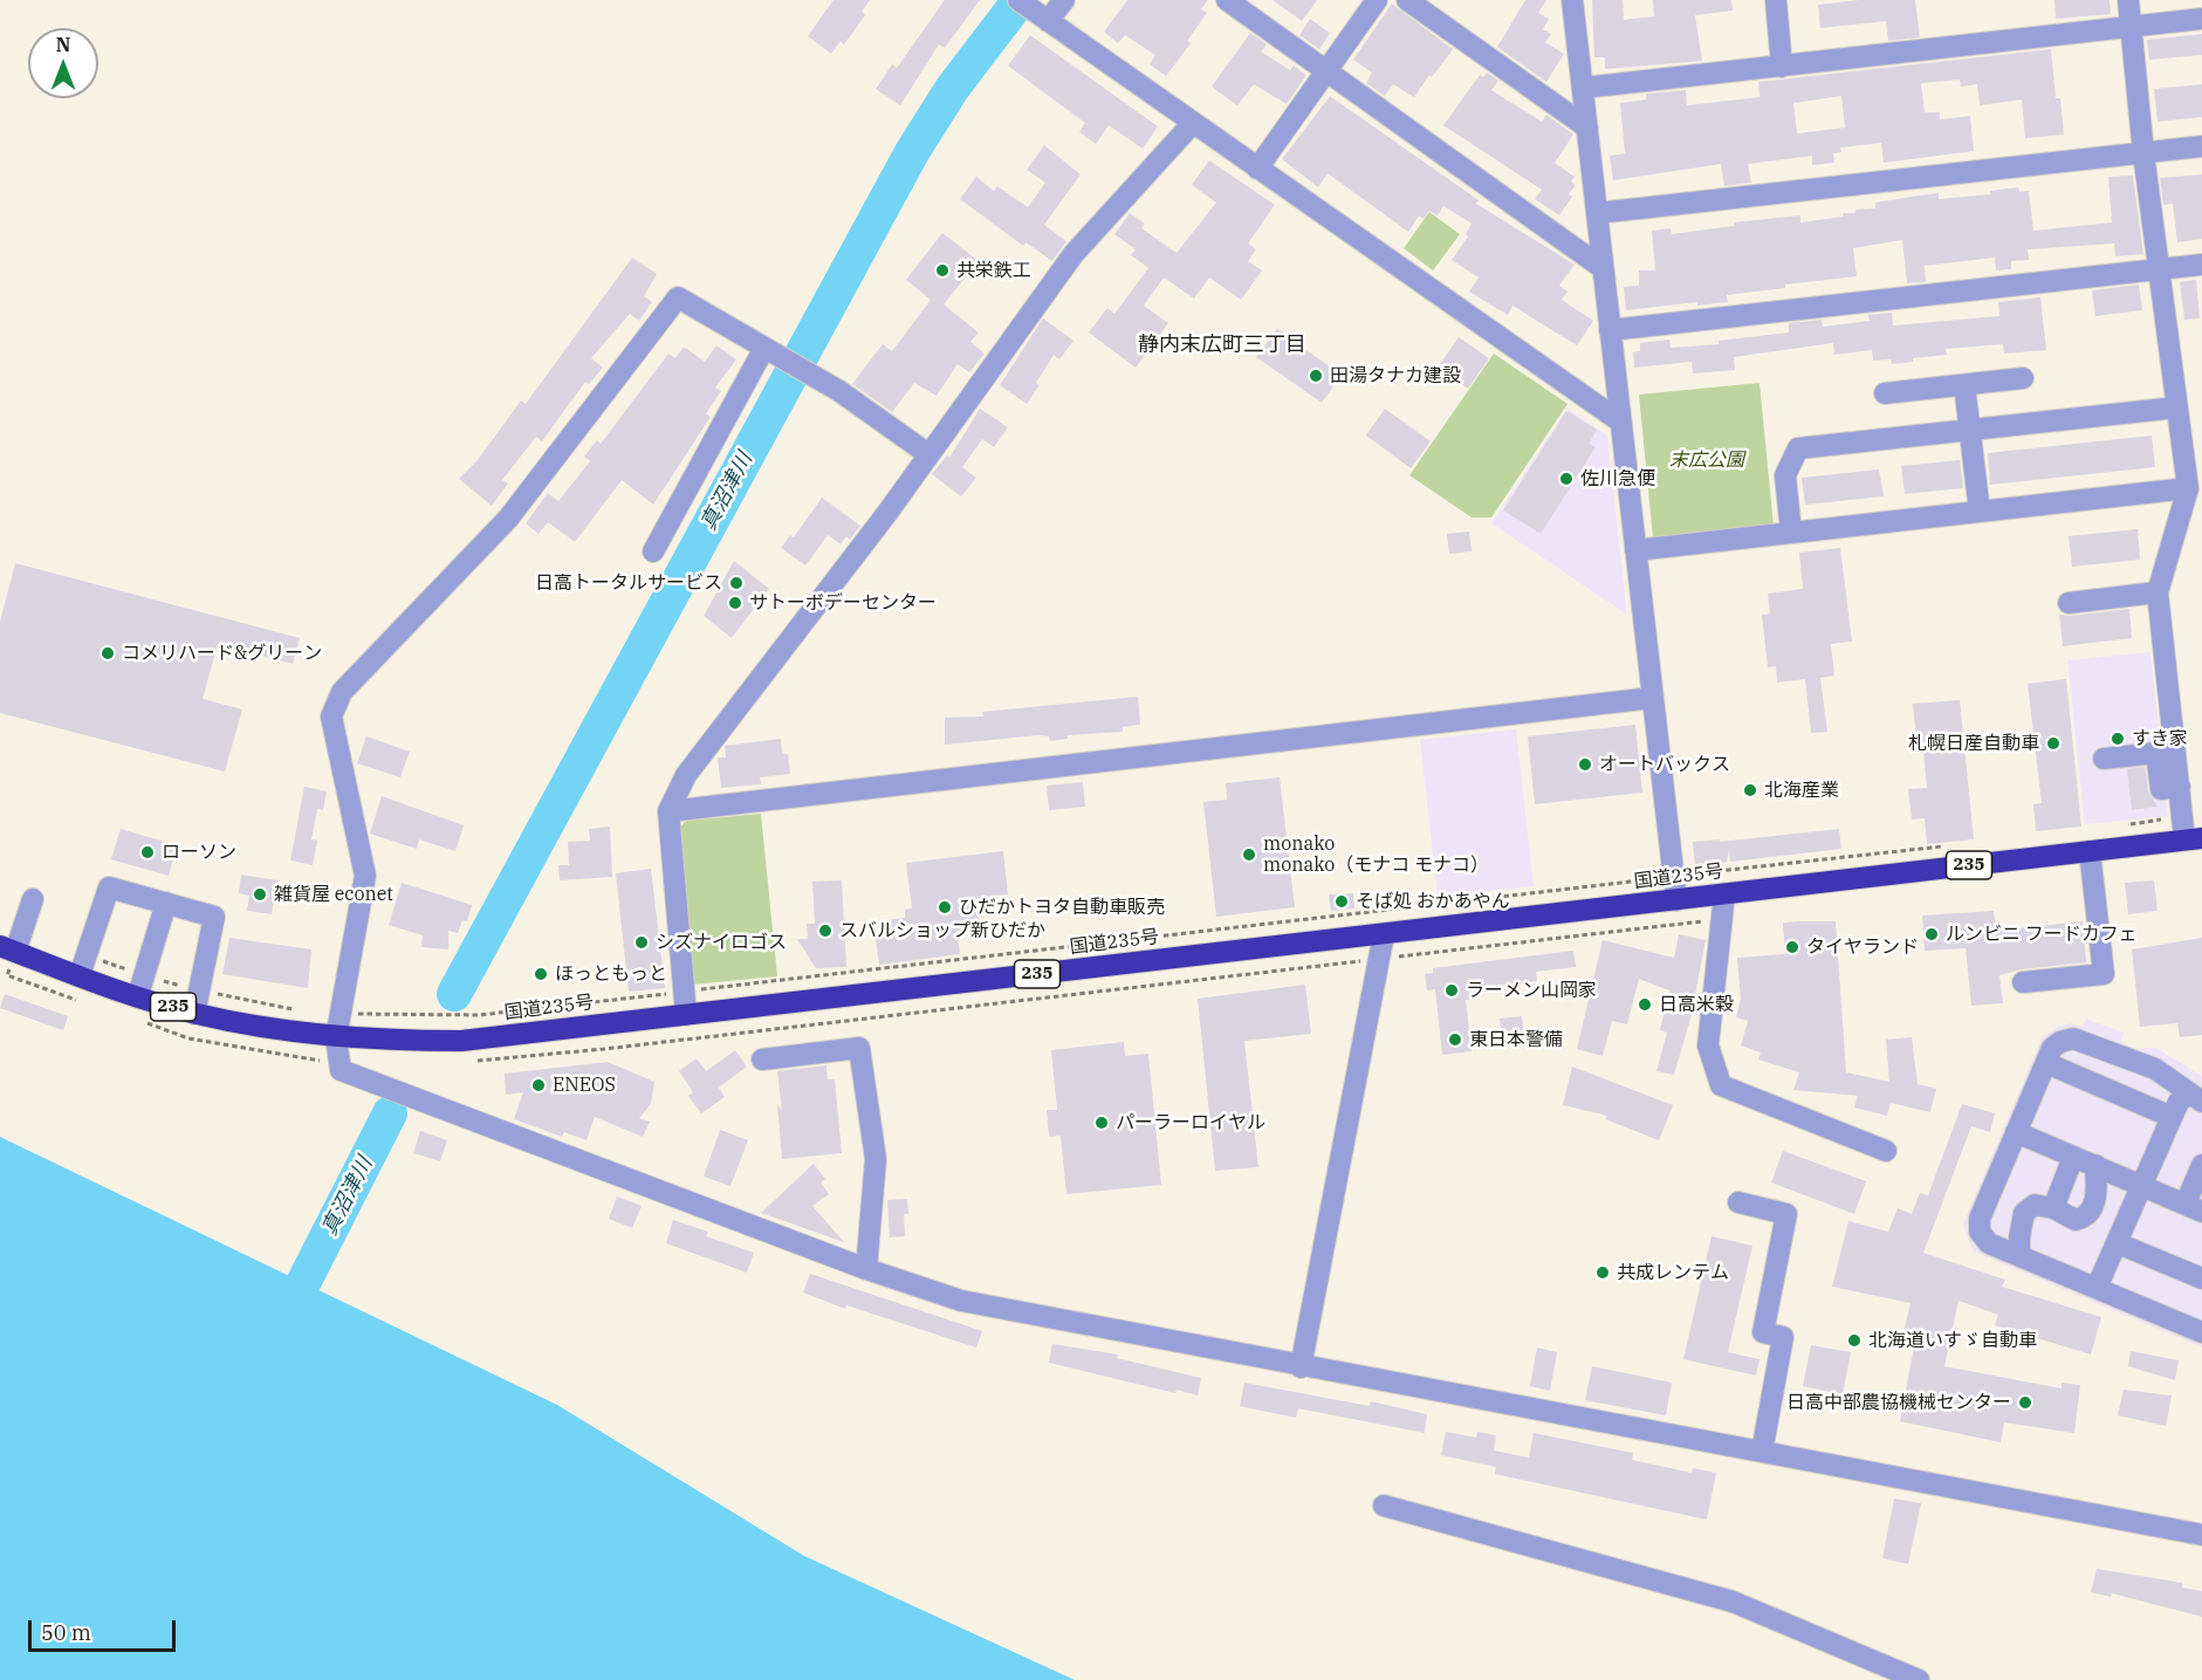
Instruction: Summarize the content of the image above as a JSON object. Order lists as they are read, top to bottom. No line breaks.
{"streets":{"highway":["235","国道235号"]},"districts":["静内末広町三丁目"],"water":["真沼津川"],"parks":["末広公園"],"places":["共栄鉄工","田湯タナカ建設","佐川急便","日高トータルサービス","サトーボデーセンター","コメリハード&グリーン","すき家","札幌日産自動車","オートバックス","北海産業","ローソン","monako monako（モナコ モナコ）","雑貨屋 econet","そば処 おかあやん","ひだかトヨタ自動車販売","スバルショップ新ひだか","ルンビニ フードカフェ","シズナイロゴス","タイヤランド","ほっともっと","ラーメン山岡家","日高米穀","東日本警備","ENEOS","パーラーロイヤル","共成レンテム","北海道いすゞ自動車","日高中部農協機械センター"],"scale_bar":"50 m","north":"top"}
